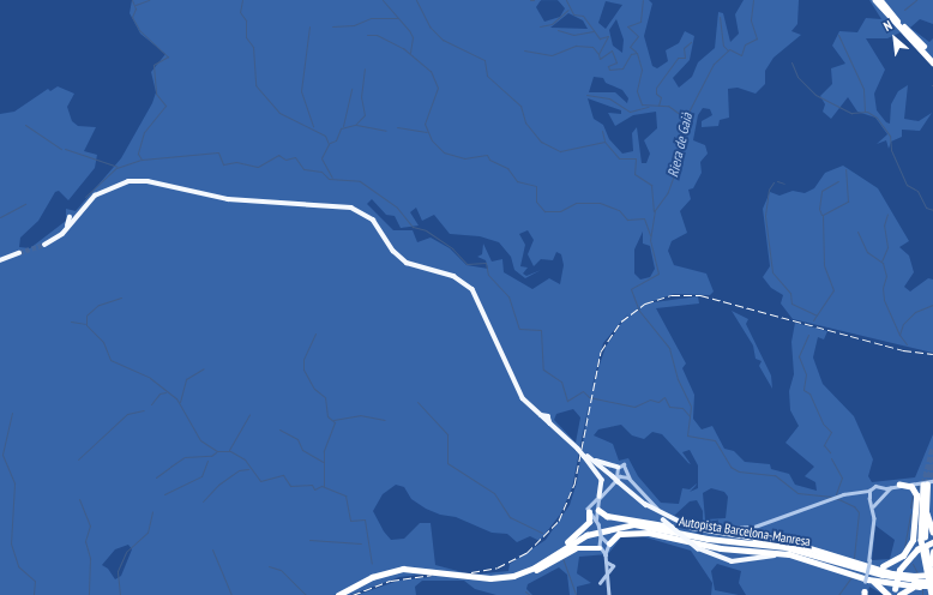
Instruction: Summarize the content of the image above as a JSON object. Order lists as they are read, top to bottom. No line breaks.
{"streets":{"highway":["Autopista Barcelona-Manresa"]},"water":["Riera de Gaià"],"north":"top left"}
